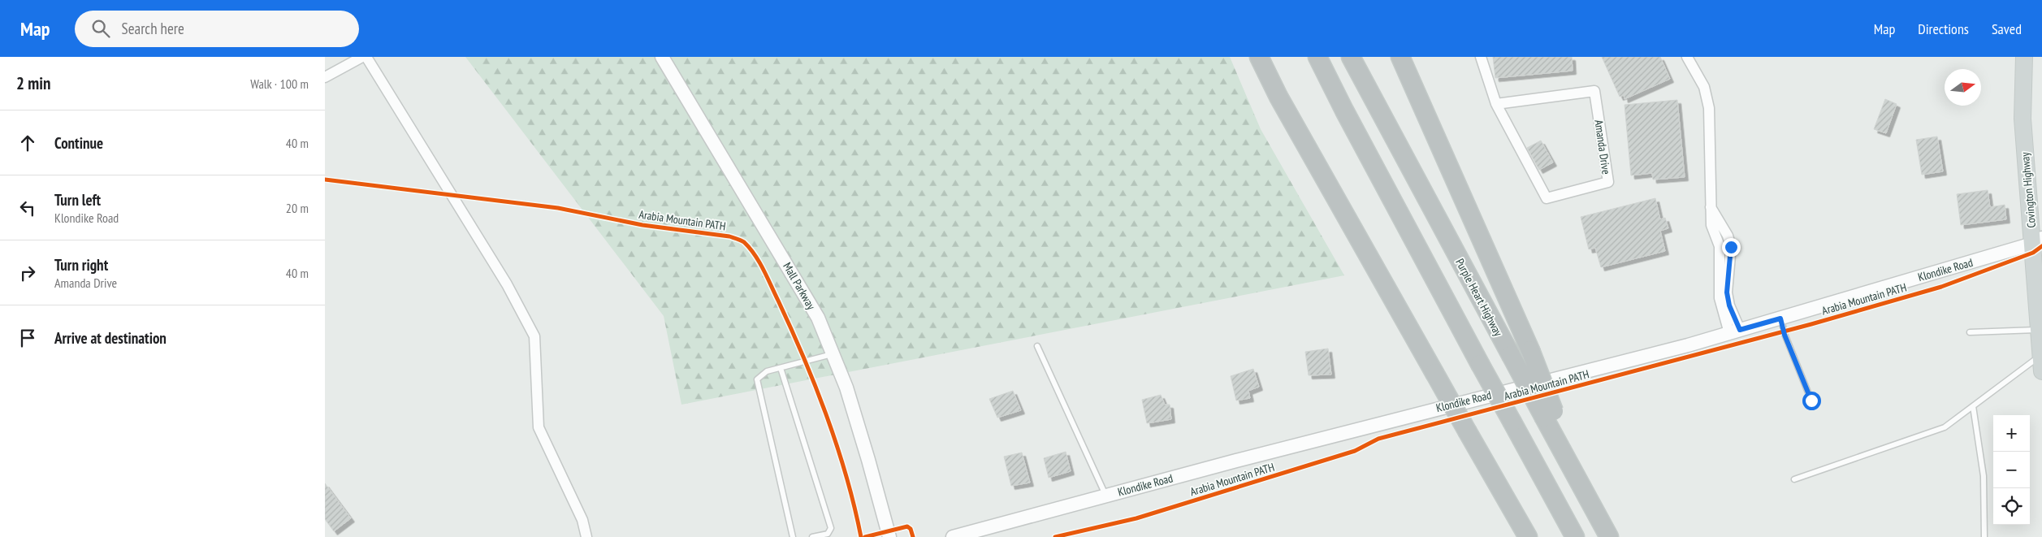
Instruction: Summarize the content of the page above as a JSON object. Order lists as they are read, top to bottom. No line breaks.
{"streets":{"highway":["Purple Heart Highway"],"main road":["Covington Highway"],"street":["Amanda Drive","Klondike Road","Mall Parkway"],"cycle path":["Arabia Mountain PATH"]},"crossings":[["Covington Highway","Klondike Road"]],"north":"right","page":{"header":"Map","search":"Search here","nav":["Map","Directions","Saved"],"heading":["2 min","Walk · 100 m"],"list":[["Continue","40 m"],["Turn left","Klondike Road","20 m"],["Turn right","Amanda Drive","40 m"],"Arrive at destination"],"map_buttons":["+","−"]}}
